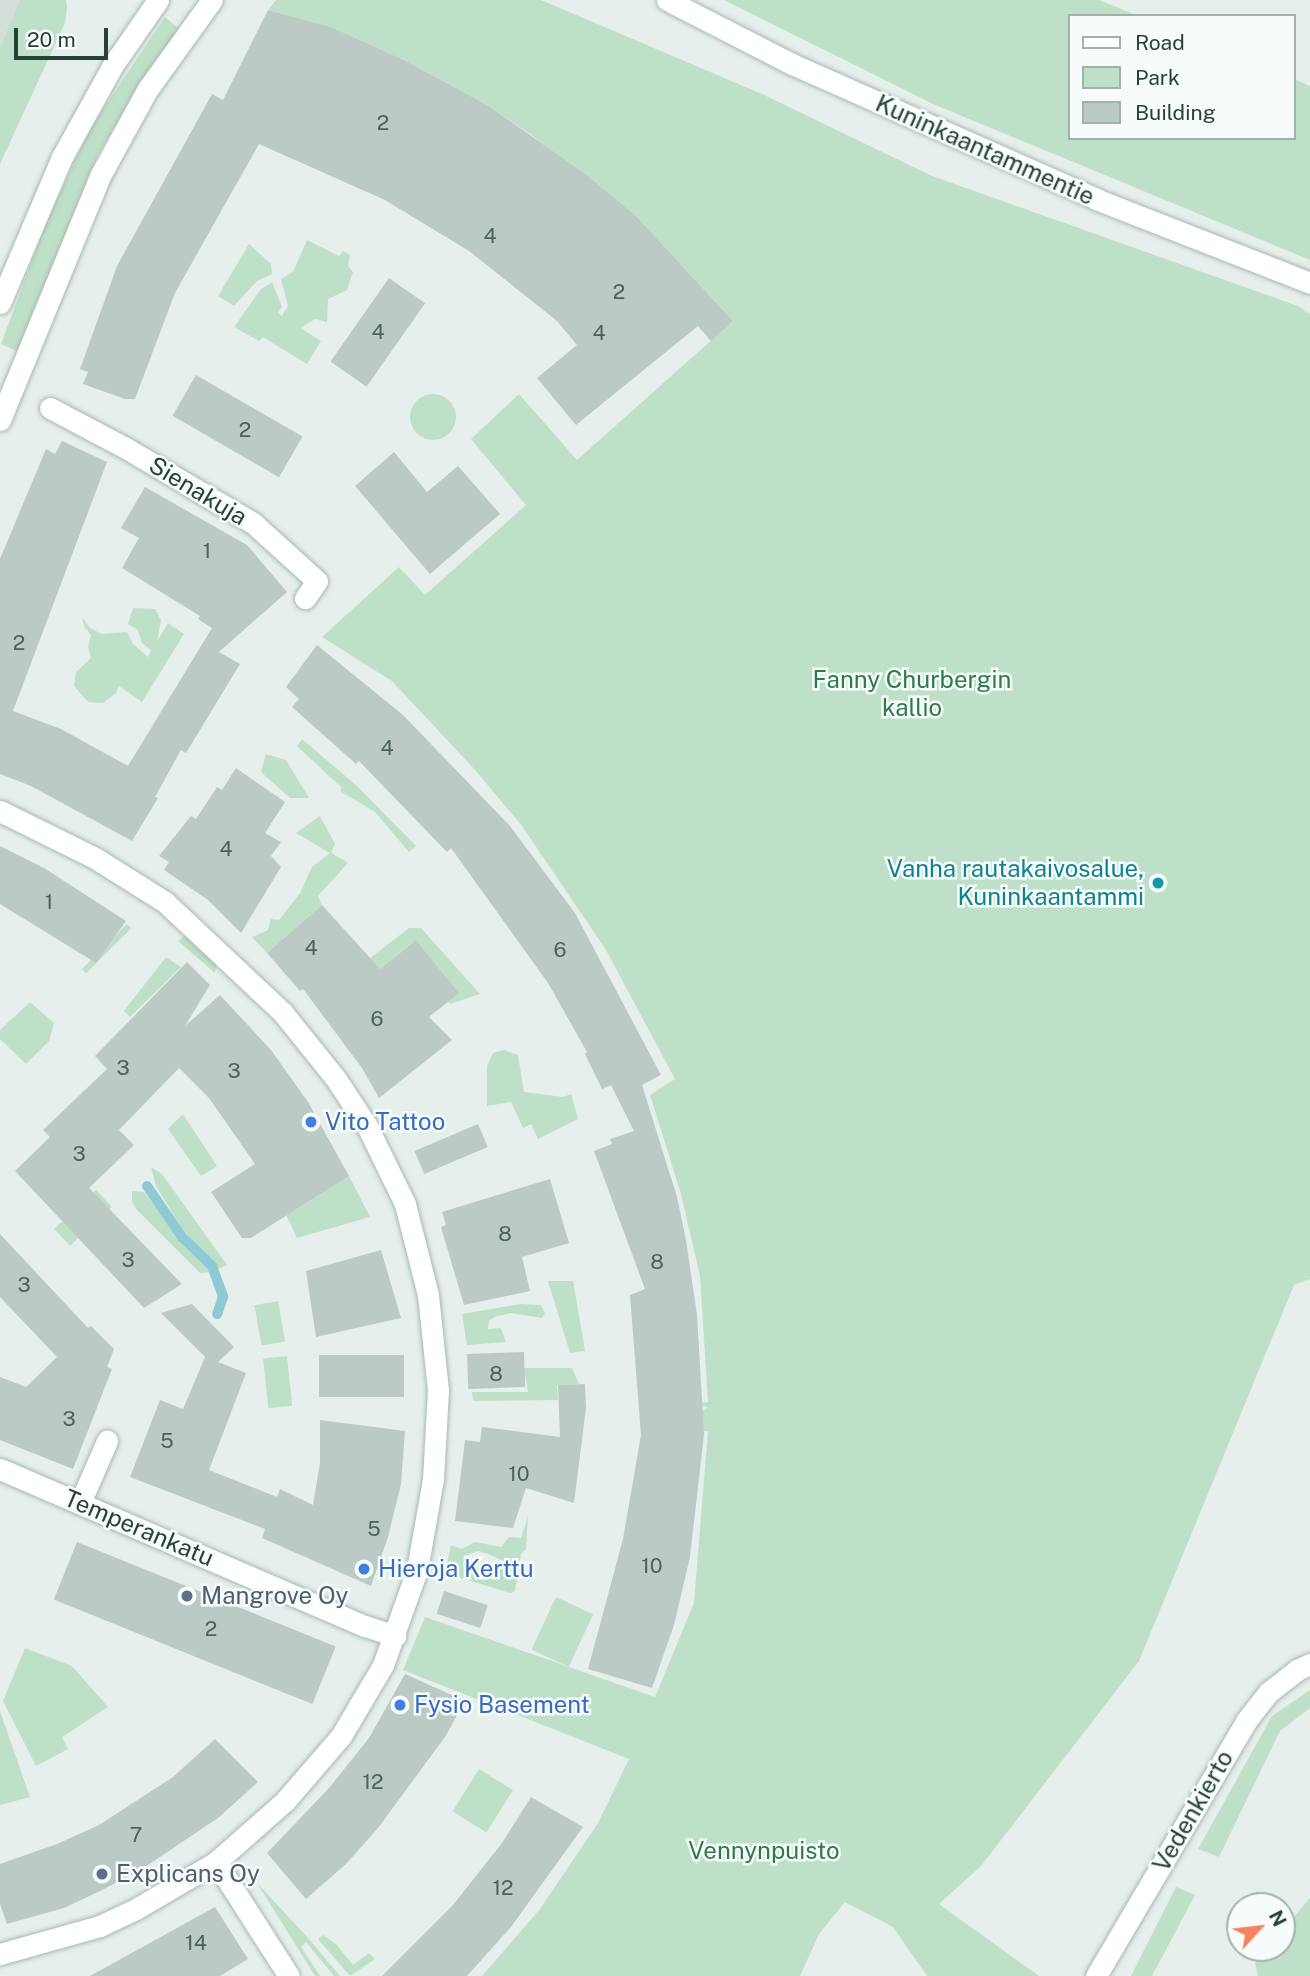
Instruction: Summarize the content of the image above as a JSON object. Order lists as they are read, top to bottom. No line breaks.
{"streets":{"street":["Kuninkaantammentie","Sienakuja","Temperankatu","Vedenkierto"]},"parks":["Fanny Churbergin kallio","Vennynpuisto"],"places":["Vanha rautakaivosalue, Kuninkaantammi","Vito Tattoo","Hieroja Kerttu","Mangrove Oy","Fysio Basement","Explicans Oy"],"house_numbers":["2","4","2","4","4","2","1","2","4","4","1","4","6","6","3","3","3","8","3","8","3","8","3","5","10","5","10","2","12","7","12","14"],"legend":["Road","Park","Building"],"scale_bar":"20 m","north":"top right"}
